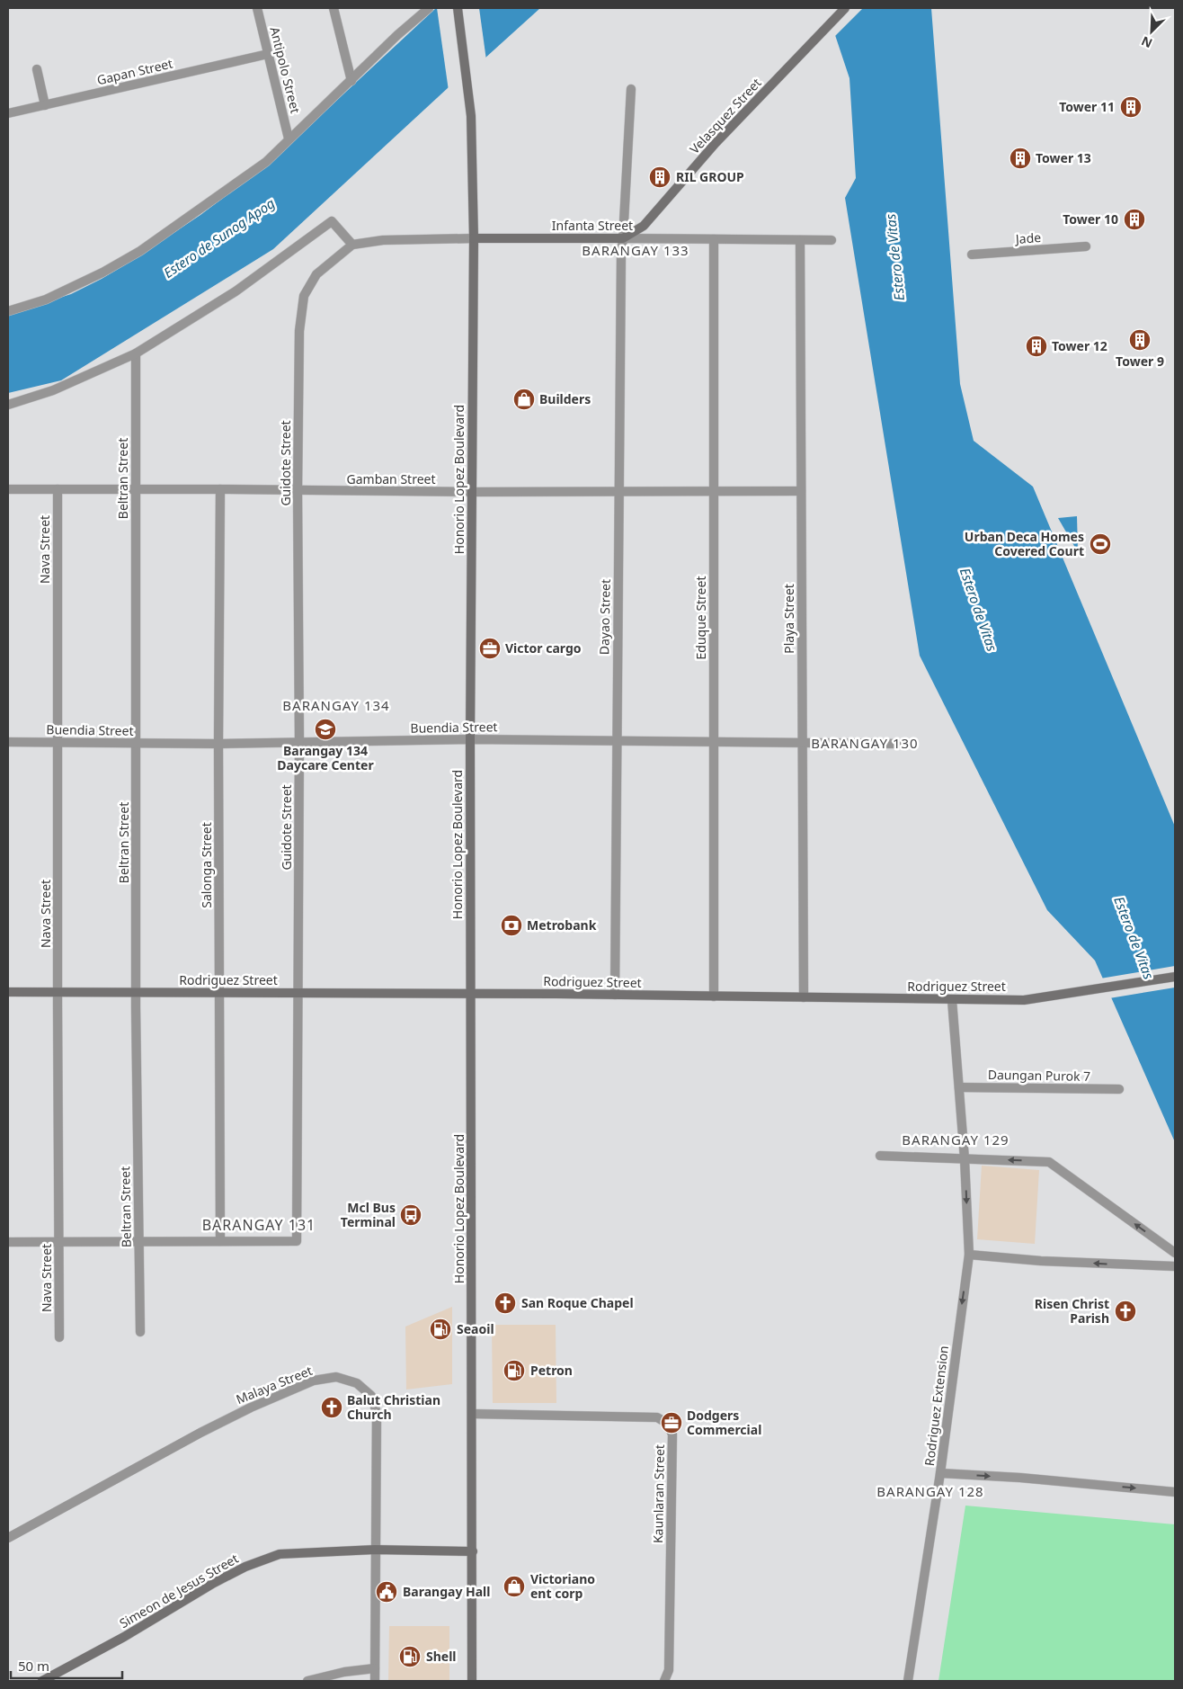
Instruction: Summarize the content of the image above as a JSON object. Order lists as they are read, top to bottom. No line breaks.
{"streets":{"street":["Antipolo Street","Gapan Street","Velasquez Street","Infanta Street","Jade","Guidote Street","Beltran Street","Gamban Street","Honorio Lopez Boulevard","Nava Street","Dayao Street","Eduque Street","Playa Street","Buendia Street","Salonga Street","Rodriguez Street","Daungan Purok 7","Malaya Street","Rodriguez Extension","Kaunlaran Street","Simeon de Jesus Street"]},"crossings":[["Antipolo Street","Gapan Street"],["Velasquez Street","Infanta Street"],["Velasquez Street","Dayao Street"],["Infanta Street","Guidote Street"],["Infanta Street","Honorio Lopez Boulevard"],["Infanta Street","Dayao Street"],["Infanta Street","Eduque Street"],["Infanta Street","Playa Street"],["Guidote Street","Gamban Street"],["Guidote Street","Buendia Street"],["Guidote Street","Salonga Street"],["Guidote Street","Rodriguez Street"],["Beltran Street","Gamban Street"],["Beltran Street","Buendia Street"],["Beltran Street","Rodriguez Street"],["Gamban Street","Honorio Lopez Boulevard"],["Gamban Street","Nava Street"],["Gamban Street","Dayao Street"],["Gamban Street","Eduque Street"],["Gamban Street","Playa Street"],["Gamban Street","Salonga Street"],["Honorio Lopez Boulevard","Buendia Street"],["Honorio Lopez Boulevard","Rodriguez Street"],["Honorio Lopez Boulevard","Kaunlaran Street"],["Honorio Lopez Boulevard","Simeon de Jesus Street"],["Nava Street","Buendia Street"],["Nava Street","Rodriguez Street"],["Dayao Street","Buendia Street"],["Dayao Street","Rodriguez Street"],["Eduque Street","Buendia Street"],["Eduque Street","Rodriguez Street"],["Playa Street","Buendia Street"],["Playa Street","Rodriguez Street"],["Buendia Street","Salonga Street"],["Salonga Street","Rodriguez Street"],["Rodriguez Street","Rodriguez Extension"],["Daungan Purok 7","Rodriguez Extension"],["Malaya Street","Simeon de Jesus Street"]],"one_way":["Rodriguez Extension"],"districts":["BARANGAY 133","BARANGAY 134","BARANGAY 130","BARANGAY 129","BARANGAY 131","BARANGAY 128"],"water":["Estero de Sunog Apog","Estero de Vitas"],"places":{"building":["Tower 11","Tower 13","RIL GROUP","Tower 10","Tower 9","Tower 12"],"shop":["Builders","Victoriano ent corp"],"sports":["Urban Deca Homes Covered Court"],"office":["Victor cargo","Dodgers Commercial"],"school or university":["Barangay 134 Daycare Center"],"bank":["Metrobank"],"bus stop":["Mcl Bus Terminal"],"church":["San Roque Chapel","Risen Christ Parish","Balut Christian Church"],"fuel station":["Seaoil","Petron","Shell"],"public building":["Barangay Hall"]},"scale_bar":"50 m","north":"bottom left"}
